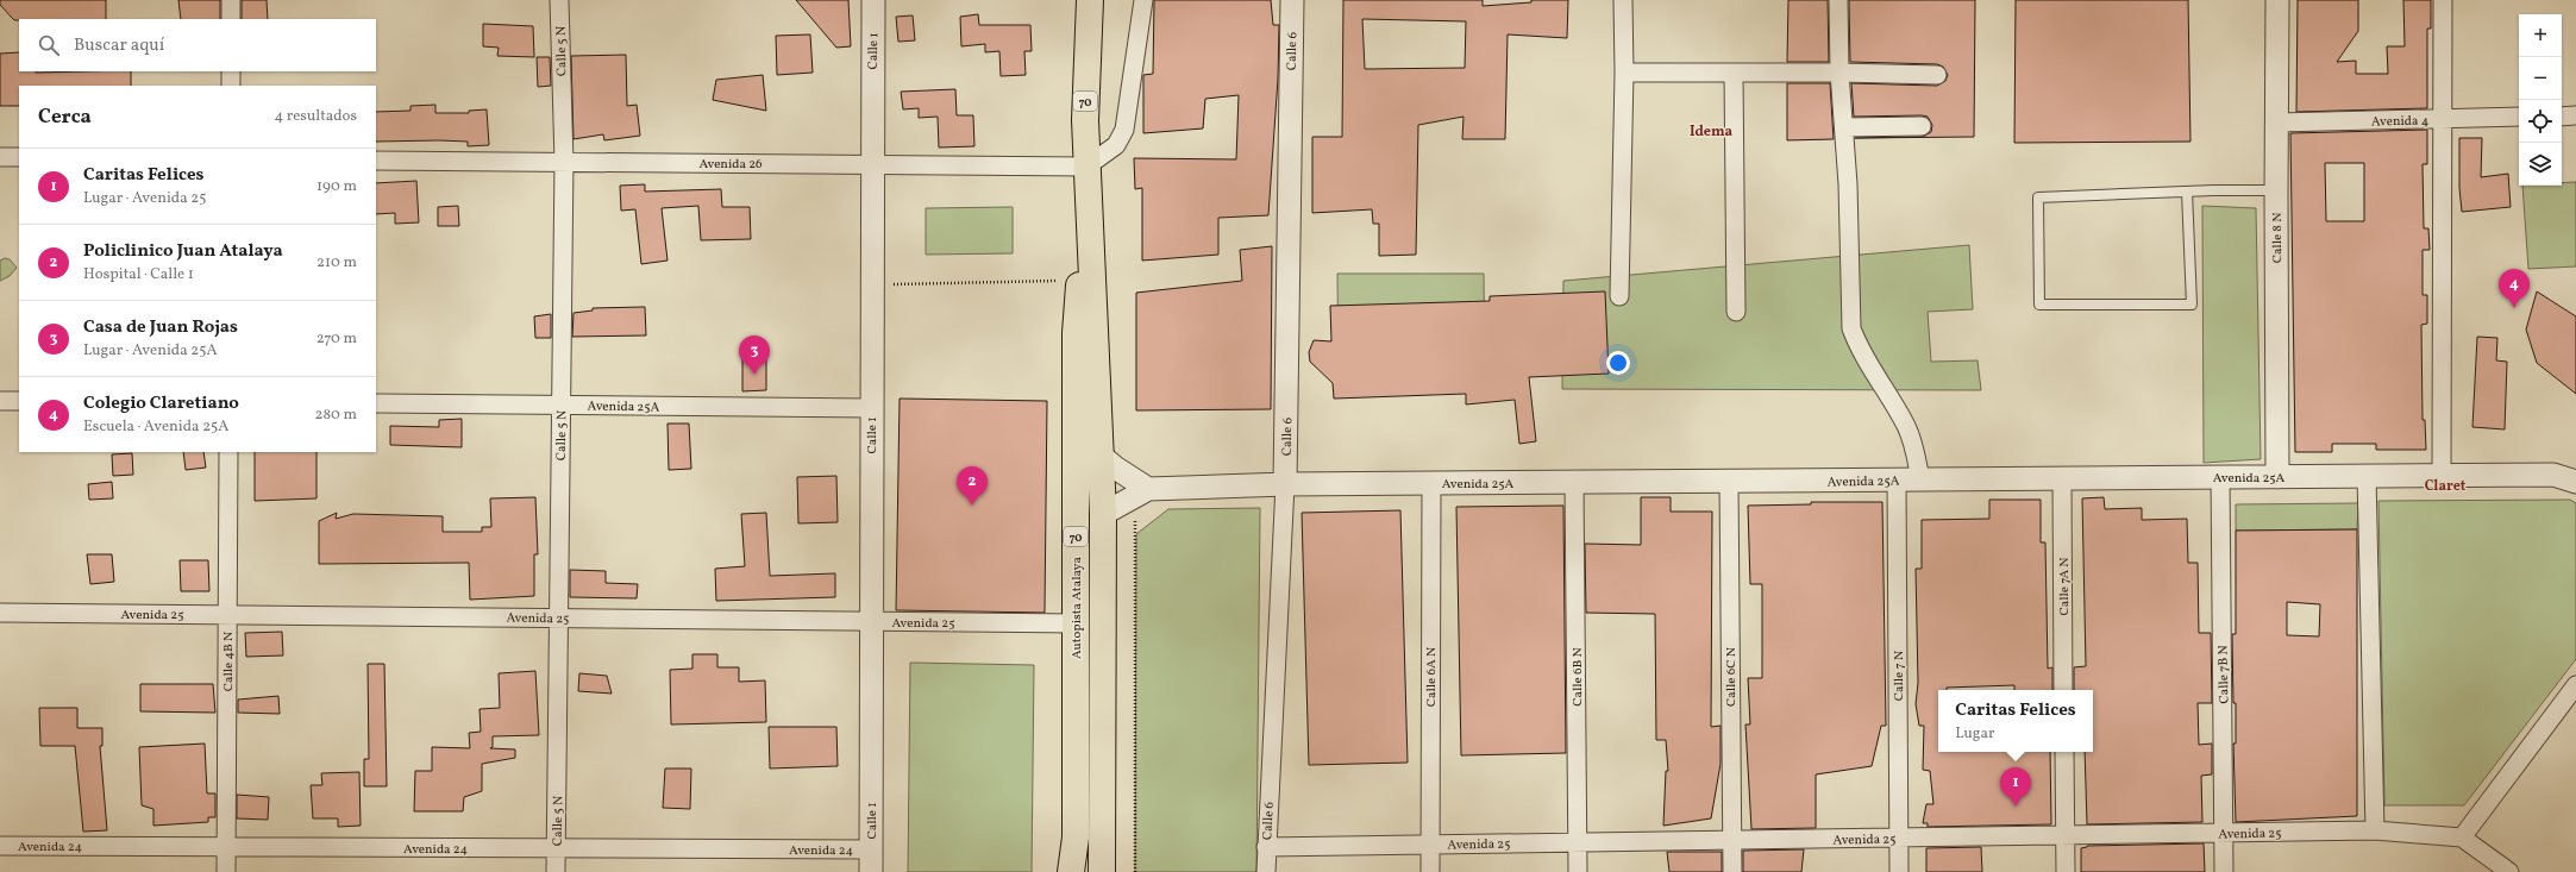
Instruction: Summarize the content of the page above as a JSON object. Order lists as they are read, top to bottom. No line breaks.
{"streets":{"main road":["70","Autopista Atalaya"],"street":["Calle 5 N","Calle 1","Calle 6","Avenida 4","Avenida 26","Calle 8 N","Avenida 25A","Calle 7A N","Avenida 25","Calle 4B N","Calle 7B N","Calle 7 N","Calle 6A N","Calle 6B N","Calle 6C N","Avenida 24"]},"crossings":[["Calle 5 N","Avenida 26"],["Calle 5 N","Avenida 25A"],["Calle 5 N","Avenida 25"],["Calle 5 N","Avenida 24"],["Calle 1","Avenida 26"],["Calle 1","Avenida 25A"],["Calle 1","Avenida 25"],["Calle 1","Avenida 24"],["Calle 6","Avenida 25A"],["Calle 6","Avenida 25"],["Avenida 4","Calle 8 N"],["Avenida 26","Autopista Atalaya"],["Calle 8 N","Avenida 25A"],["Avenida 25A","Calle 7A N"],["Avenida 25A","Autopista Atalaya"],["Avenida 25A","Calle 7B N"],["Avenida 25A","Calle 7 N"],["Avenida 25A","Calle 6A N"],["Avenida 25A","Calle 6B N"],["Avenida 25A","Calle 6C N"],["Autopista Atalaya","Avenida 25"],["Avenida 25","Calle 4B N"],["Avenida 25","Calle 7B N"],["Avenida 25","Calle 7 N"],["Avenida 25","Calle 6A N"],["Avenida 25","Calle 6B N"],["Avenida 25","Calle 6C N"],["Calle 4B N","Avenida 24"]],"districts":["Idema","Claret"],"page":{"map_buttons":["+","−"],"search":"Buscar aquí","heading":["Cerca","4 resultados"],"list":[{"mark":"1","name":"Caritas Felices","note":"Lugar · Avenida 25","value":"190 m"},{"mark":"2","name":"Policlinico Juan Atalaya","note":"Hospital · Calle 1","value":"210 m"},{"mark":"3","name":"Casa de Juan Rojas","note":"Lugar · Avenida 25A","value":"270 m"},{"mark":"4","name":"Colegio Claretiano","note":"Escuela · Avenida 25A","value":"280 m"}],"pins":["4","3","2","1"],"popup":["Caritas Felices","Lugar"]}}
